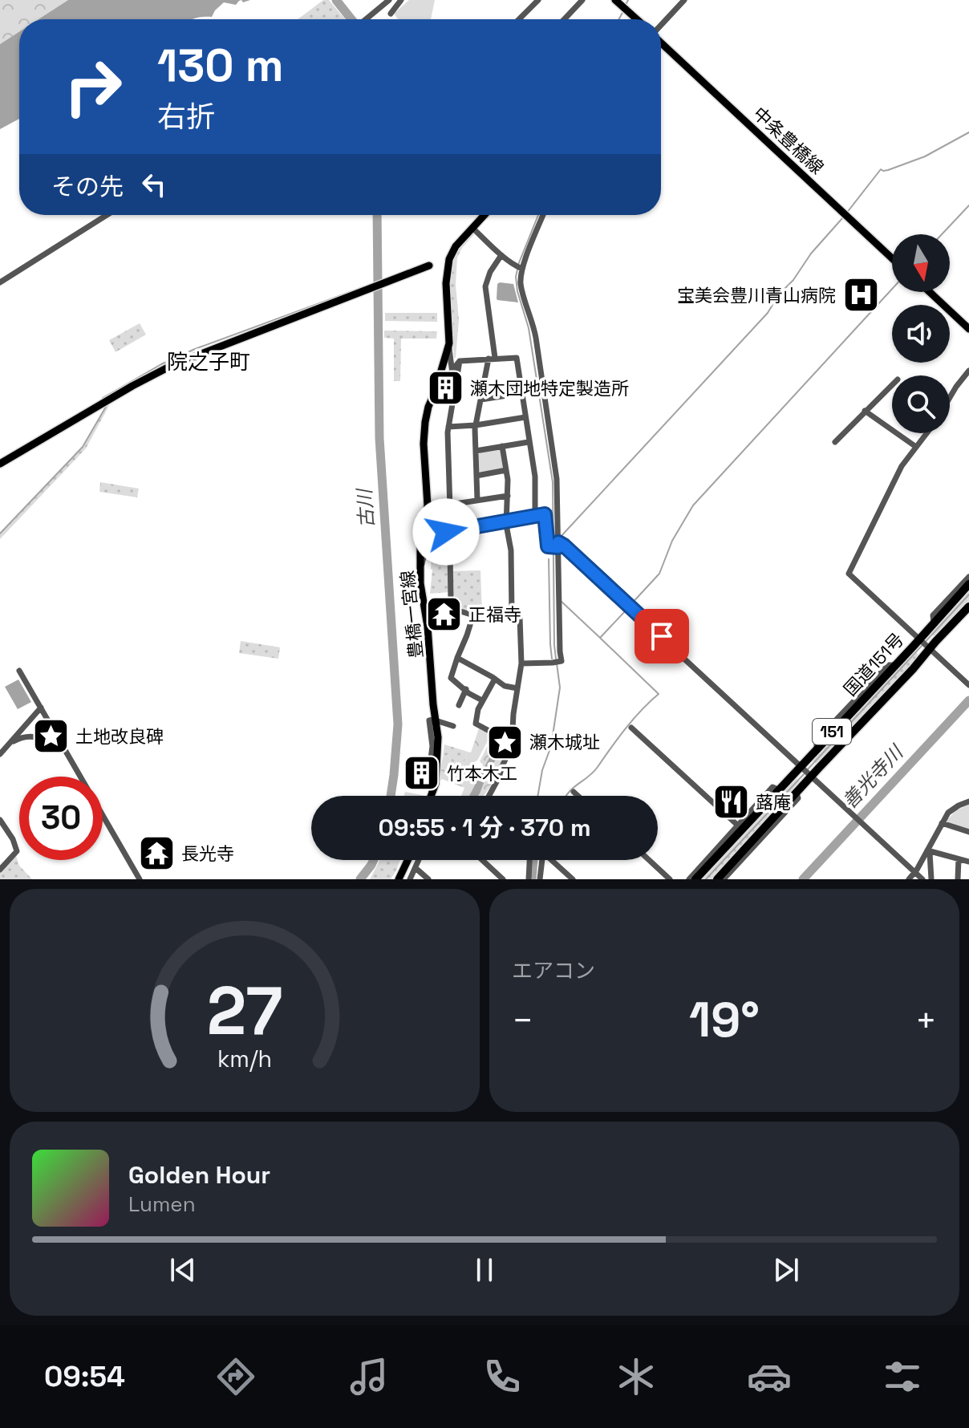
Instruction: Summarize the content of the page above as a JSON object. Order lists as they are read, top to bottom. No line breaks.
{"streets":{"highway":["国道151号","151"],"main road":["中条豊橋線","豊橋一宮線"]},"districts":["院之子町"],"water":["古川","善光寺川"],"places":{"hospital":["宝美会豊川青山病院"],"building":["瀬木団地特定製造所","竹本木工"],"temple":["正福寺","長光寺"],"place":["土地改良碑","瀬木城址"],"restaurant":["蕗庵"]},"north":"bottom","page":{"turn":["130 m","右折"],"then":"その先","limit":"30","trip":"09:55 · 1 分 · 370 m","tile":"エアコン","heat":["−","19°","+"],"song":["Golden Hour","Lumen"],"tabs":"09:54","gauge":["27","km/h"]}}
